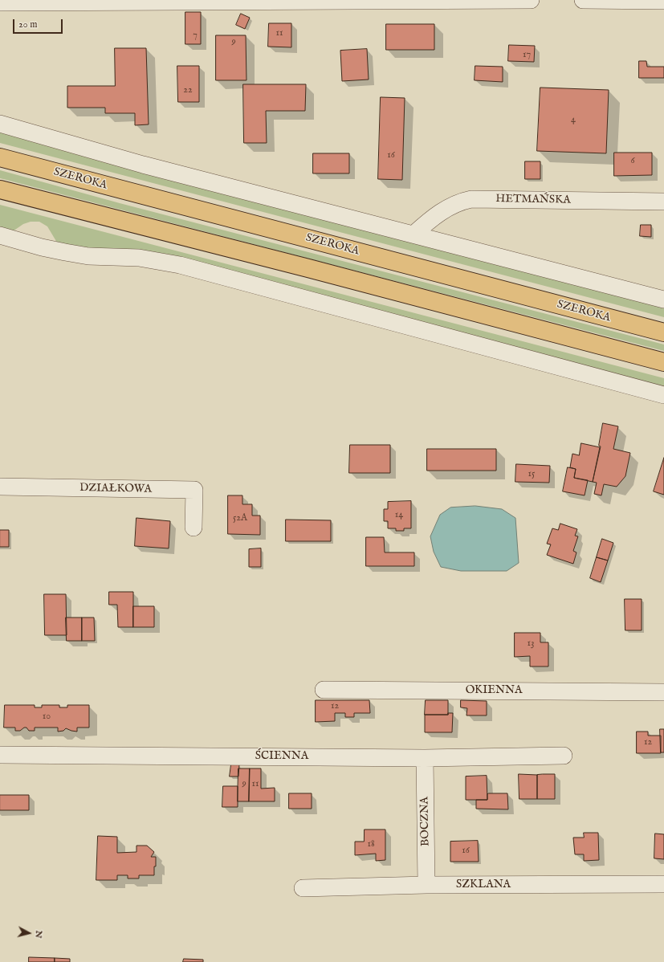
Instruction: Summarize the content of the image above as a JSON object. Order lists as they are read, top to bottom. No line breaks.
{"streets":{"main road":["SZEROKA"],"street":["HETMAŃSKA","DZIAŁKOWA","OKIENNA","ŚCIENNA","BOCZNA","SZKLANA"]},"crossings":[["ŚCIENNA","BOCZNA"],["BOCZNA","SZKLANA"]],"house_numbers":["11","7","9","17","22","4","16","6","15","14","52A","13","12","10","12","9","11","18","16"],"scale_bar":"20 m","north":"right"}
